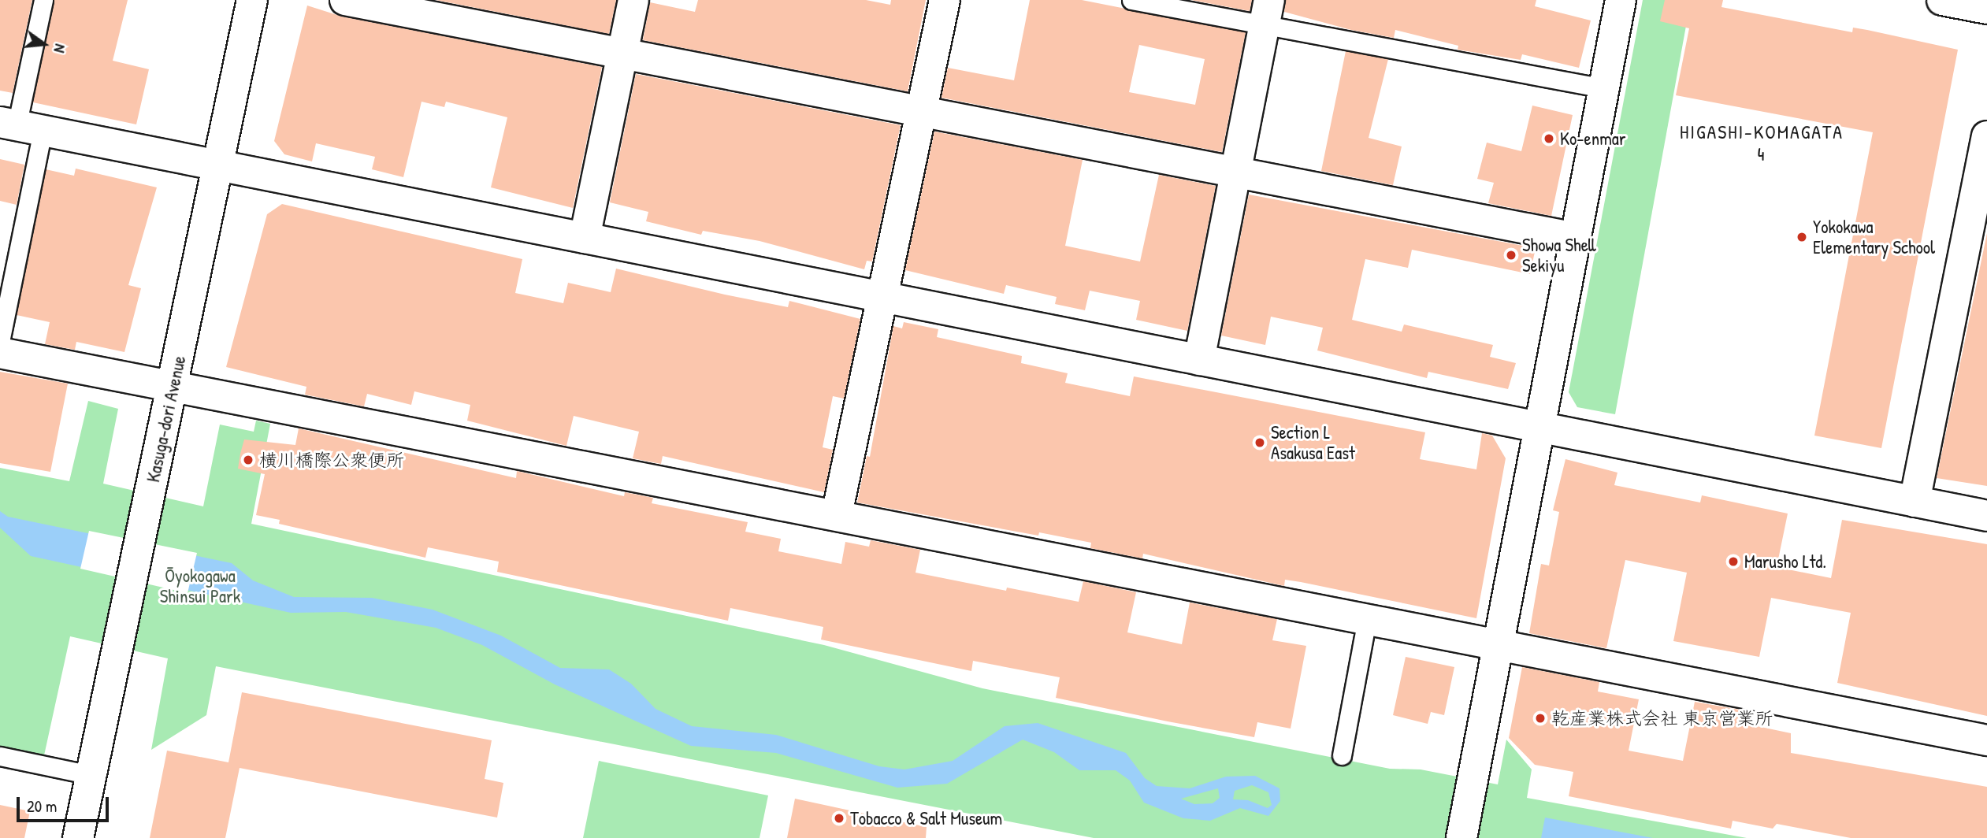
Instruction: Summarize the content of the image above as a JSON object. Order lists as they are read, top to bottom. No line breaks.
{"streets":{"street":["Kasuga-dori Avenue"]},"districts":["HIGASHI-KOMAGATA 4"],"parks":["Ōyokogawa Shinsui Park"],"places":["Ko-enmar","Yokokawa Elementary School","Showa Shell Sekiyu","Section L Asakusa East","横川橋際公衆便所","Marusho Ltd.","乾産業株式会社 東京営業所","Tobacco & Salt Museum"],"scale_bar":"20 m","north":"right"}
